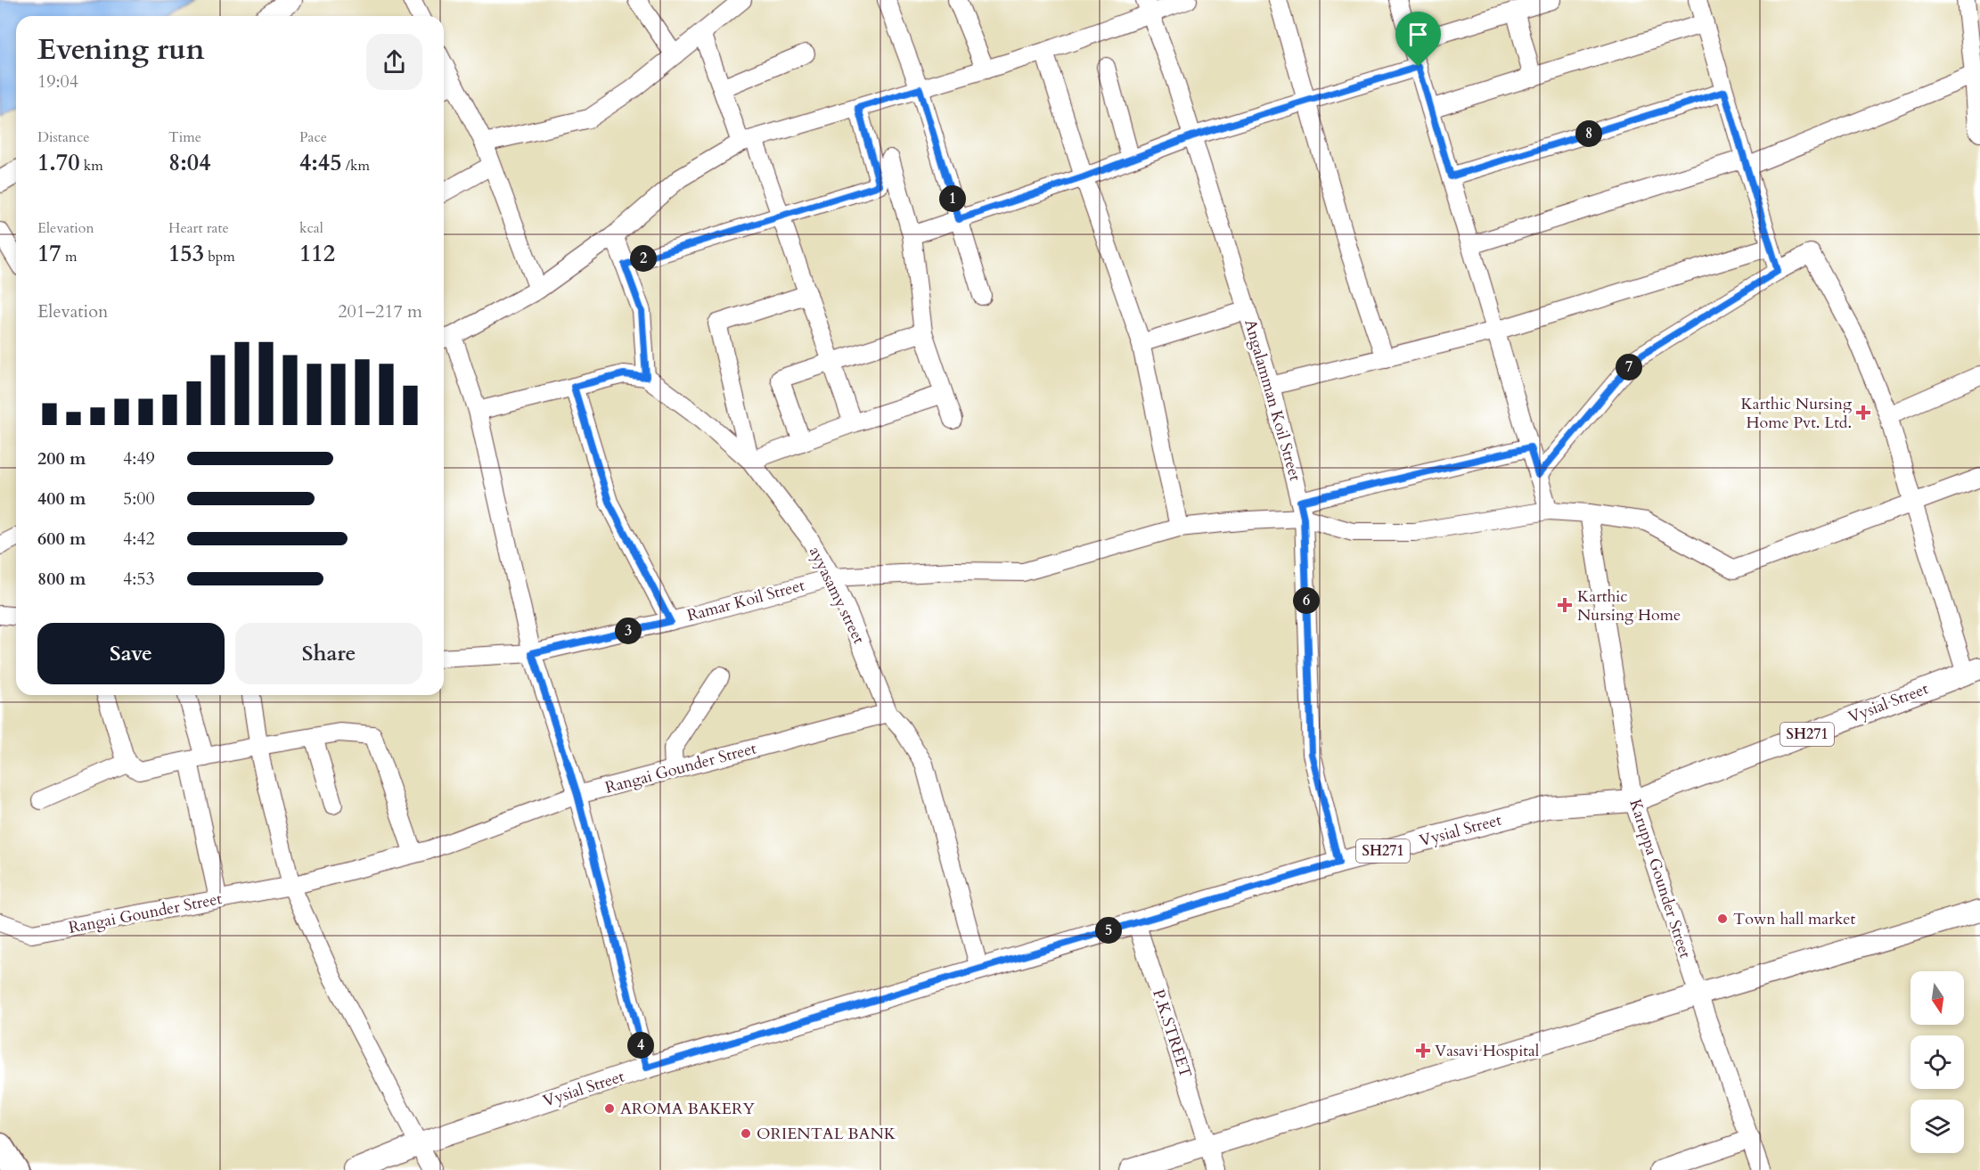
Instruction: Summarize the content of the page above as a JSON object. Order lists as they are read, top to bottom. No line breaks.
{"streets":{"main road":["Vysial Street","SH271"],"street":["Angalamman Koil Street","ayyasamy street","Ramar Koil Street","Rangai Gounder Street","Karuppa Gounder Street","P.K.STREET"]},"crossings":[["Angalamman Koil Street","Ramar Koil Street"],["Angalamman Koil Street","Vysial Street"],["ayyasamy street","Ramar Koil Street"],["ayyasamy street","Vysial Street"],["ayyasamy street","Rangai Gounder Street"],["Vysial Street","Karuppa Gounder Street"],["Vysial Street","P.K.STREET"]],"places":{"health":["Karthic Nursing Home Pvt. Ltd.","Karthic Nursing Home","Vasavi Hospital"],"other":["Town hall market","AROMA BAKERY","ORIENTAL BANK"]},"north":"bottom","page":{"heading":["Evening run","19:04"],"stats":[["Distance","1.70 km"],["Time","8:04"],["Pace","4:45 /km"],["Elevation","17 m"],["Heart rate","153 bpm"],["kcal","112"]],"pins":["8","1","2","7","6","3","5","4"],"chart":["Elevation","201–217 m"],"list":[{"name":"200 m","note":"4:49"},{"name":"400 m","note":"5:00"},{"name":"600 m","note":"4:42"},{"name":"800 m","note":"4:53"}],"buttons":["Save","Share"]}}
